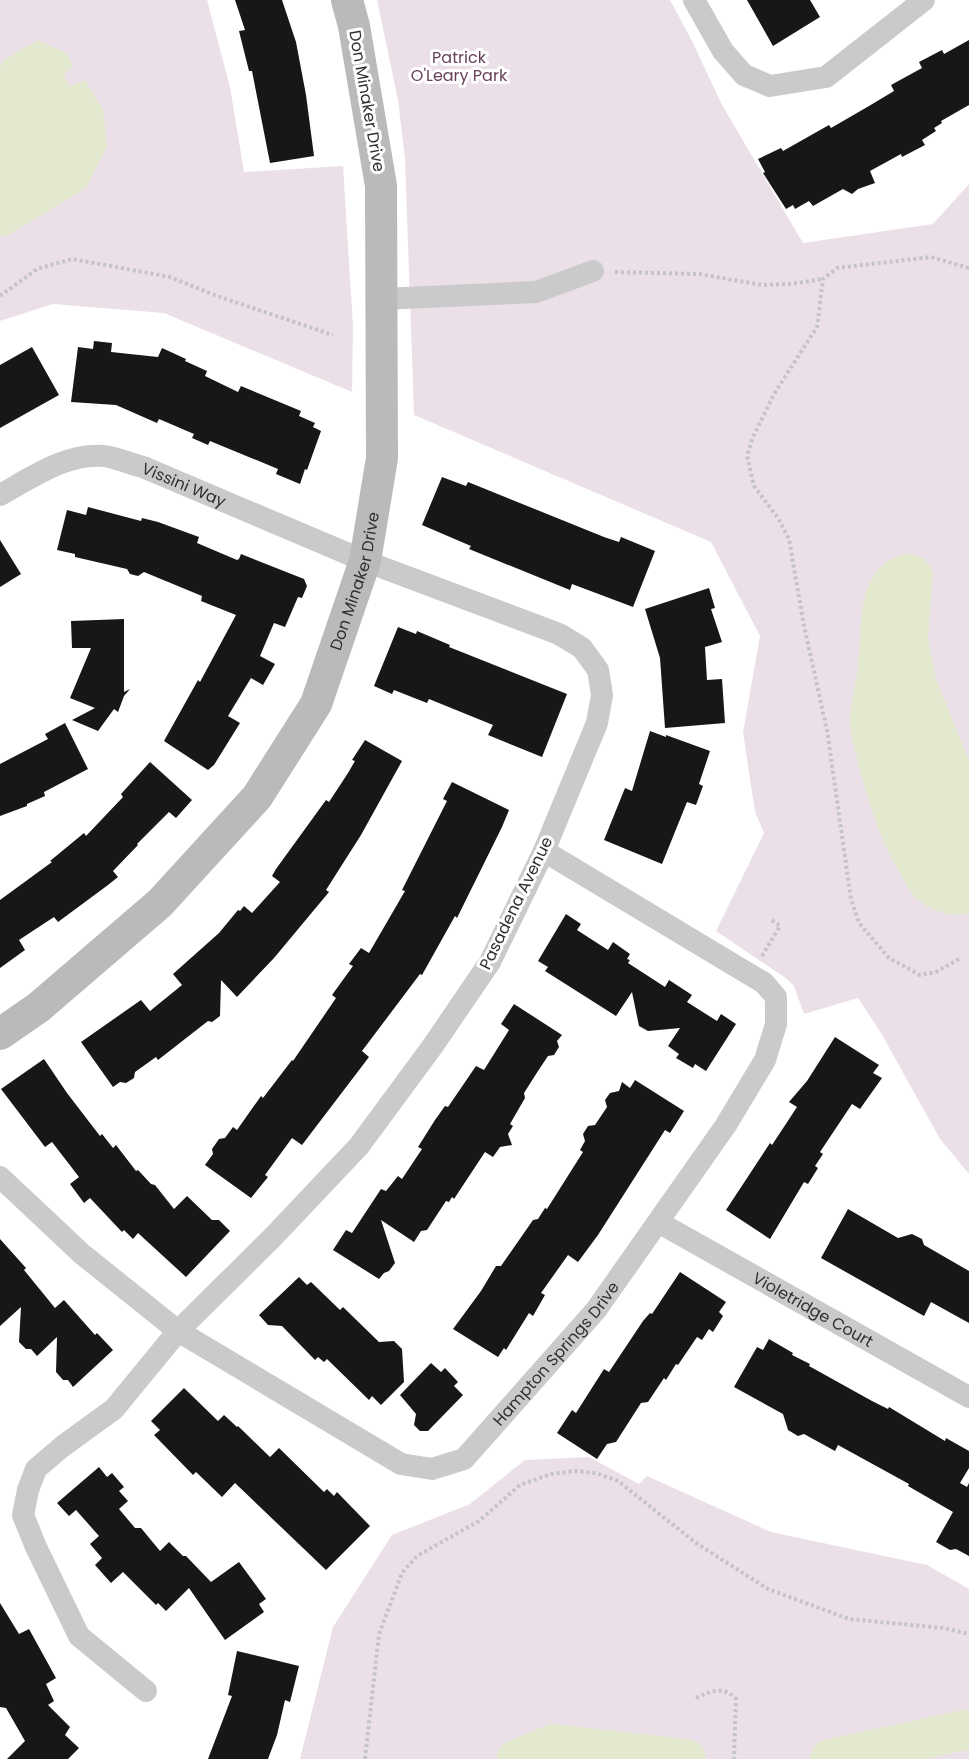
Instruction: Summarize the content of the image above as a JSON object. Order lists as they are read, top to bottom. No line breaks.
{"streets":{"street":["Don Minaker Drive","Vissini Way","Pasadena Avenue","Violetridge Court","Hampton Springs Drive"]},"crossings":[["Don Minaker Drive","Vissini Way"],["Don Minaker Drive","Pasadena Avenue"],["Vissini Way","Pasadena Avenue"],["Pasadena Avenue","Hampton Springs Drive"],["Violetridge Court","Hampton Springs Drive"]],"parks":["Patrick O'Leary Park"]}
